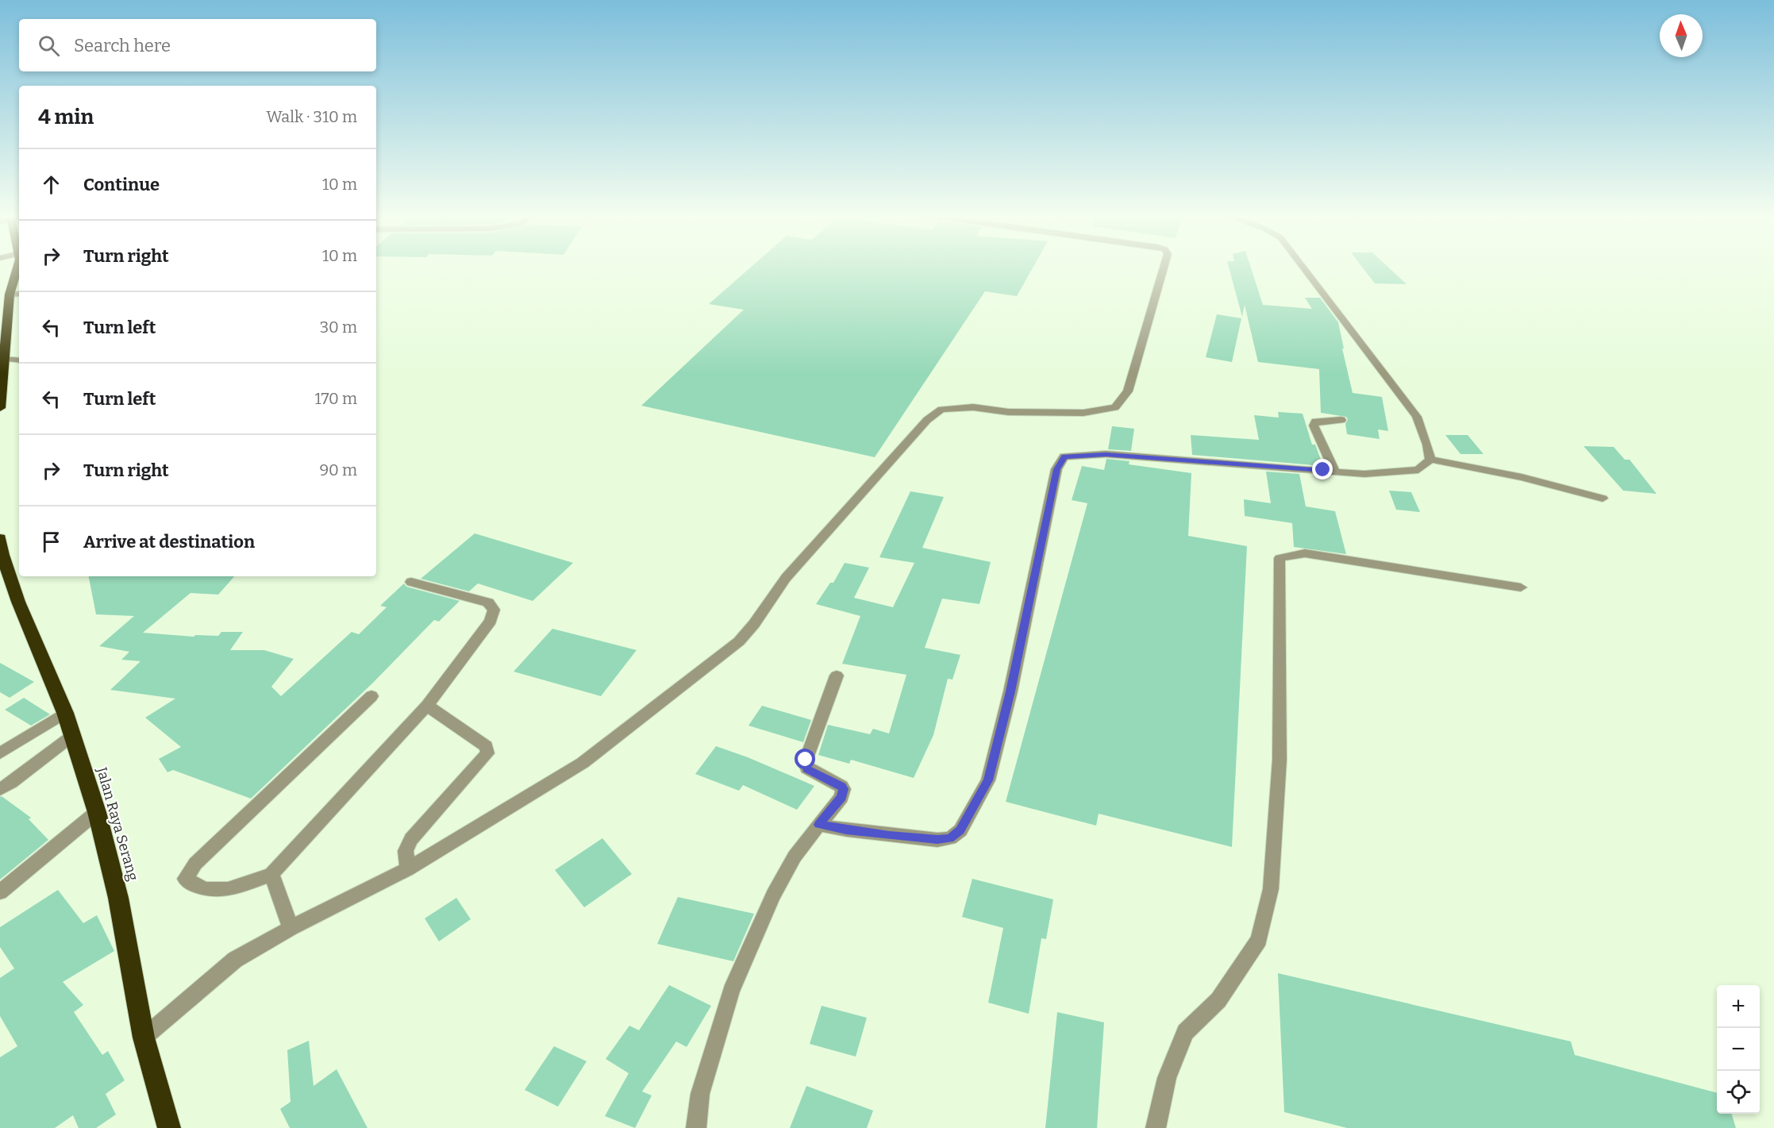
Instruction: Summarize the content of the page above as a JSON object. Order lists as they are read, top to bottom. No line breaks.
{"streets":{"highway":["Jalan Raya Serang"]},"north":"top","page":{"search":"Search here","heading":["4 min","Walk · 310 m"],"list":[["Continue","10 m"],["Turn right","10 m"],["Turn left","30 m"],["Turn left","170 m"],["Turn right","90 m"],"Arrive at destination"],"map_buttons":["+","−"]}}
